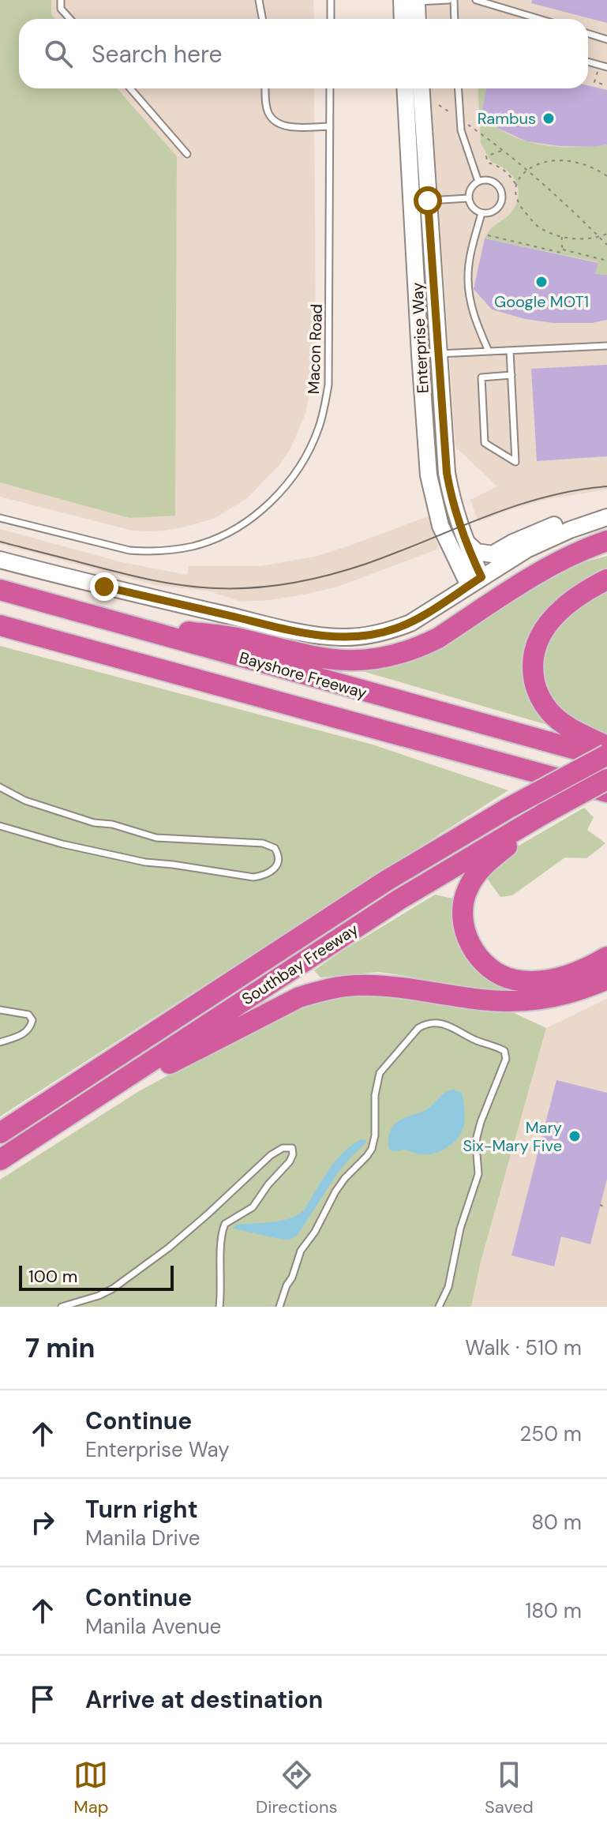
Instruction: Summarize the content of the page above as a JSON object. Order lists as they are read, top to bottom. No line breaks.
{"streets":{"highway":["Bayshore Freeway","Southbay Freeway"],"street":["Enterprise Way"],"lane":["Macon Road"]},"crossings":[["Bayshore Freeway","Southbay Freeway"]],"places":["Rambus","Google MOT1","Mary Six-Mary Five"],"scale_bar":"100 m","page":{"search":"Search here","scale":"100 m","heading":["7 min","Walk · 510 m"],"list":[["Continue","Enterprise Way","250 m"],["Turn right","Manila Drive","80 m"],["Continue","Manila Avenue","180 m"],"Arrive at destination"],"nav":["Map","Directions","Saved"]}}
